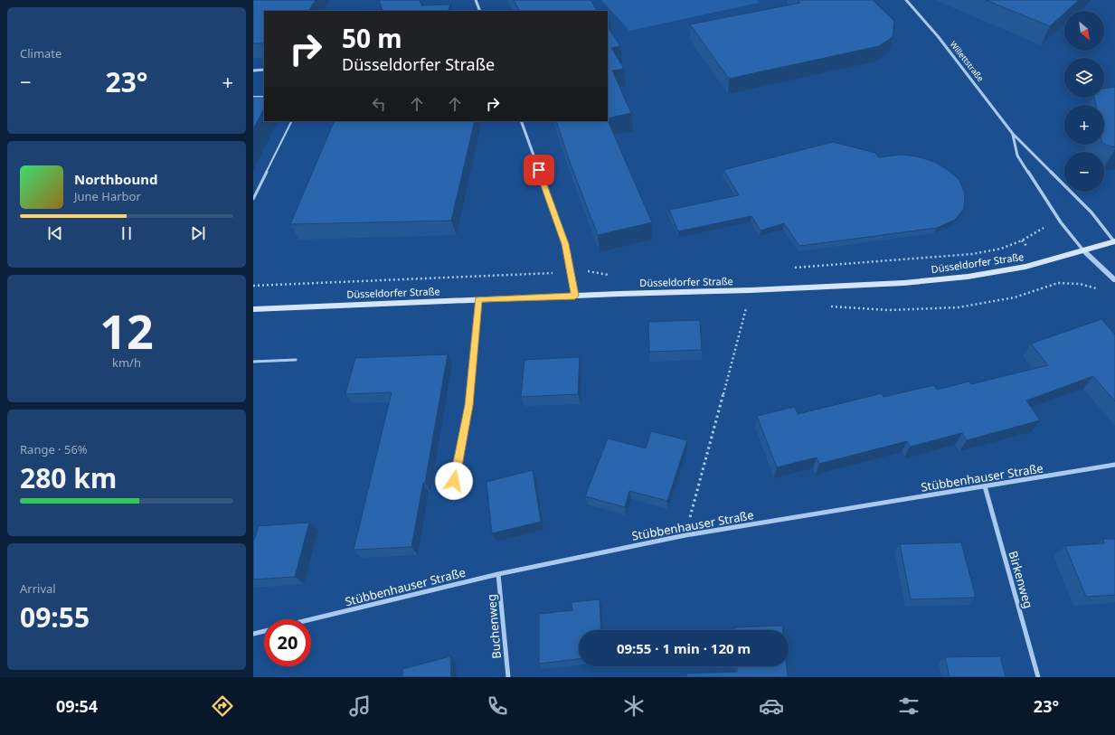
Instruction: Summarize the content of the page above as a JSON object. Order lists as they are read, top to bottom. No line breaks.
{"streets":{"main road":["Düsseldorfer Straße"],"street":["Willettstraße","Stübbenhauser Straße","Birkenweg","Buchenweg"]},"crossings":[["Willettstraße","Düsseldorfer Straße"],["Stübbenhauser Straße","Birkenweg"],["Stübbenhauser Straße","Buchenweg"]],"north":"bottom right","page":{"tile":["Climate",["12","km/h"],["Range · 56%","280 km"],["Arrival","09:55"]],"map_buttons":["+","−"],"turn":["50 m","Düsseldorfer Straße"],"heat":["−","23°","+"],"song":["Northbound","June Harbor"],"limit":"20","trip":"09:55 · 1 min · 120 m","tabs":["09:54","23°"]}}
